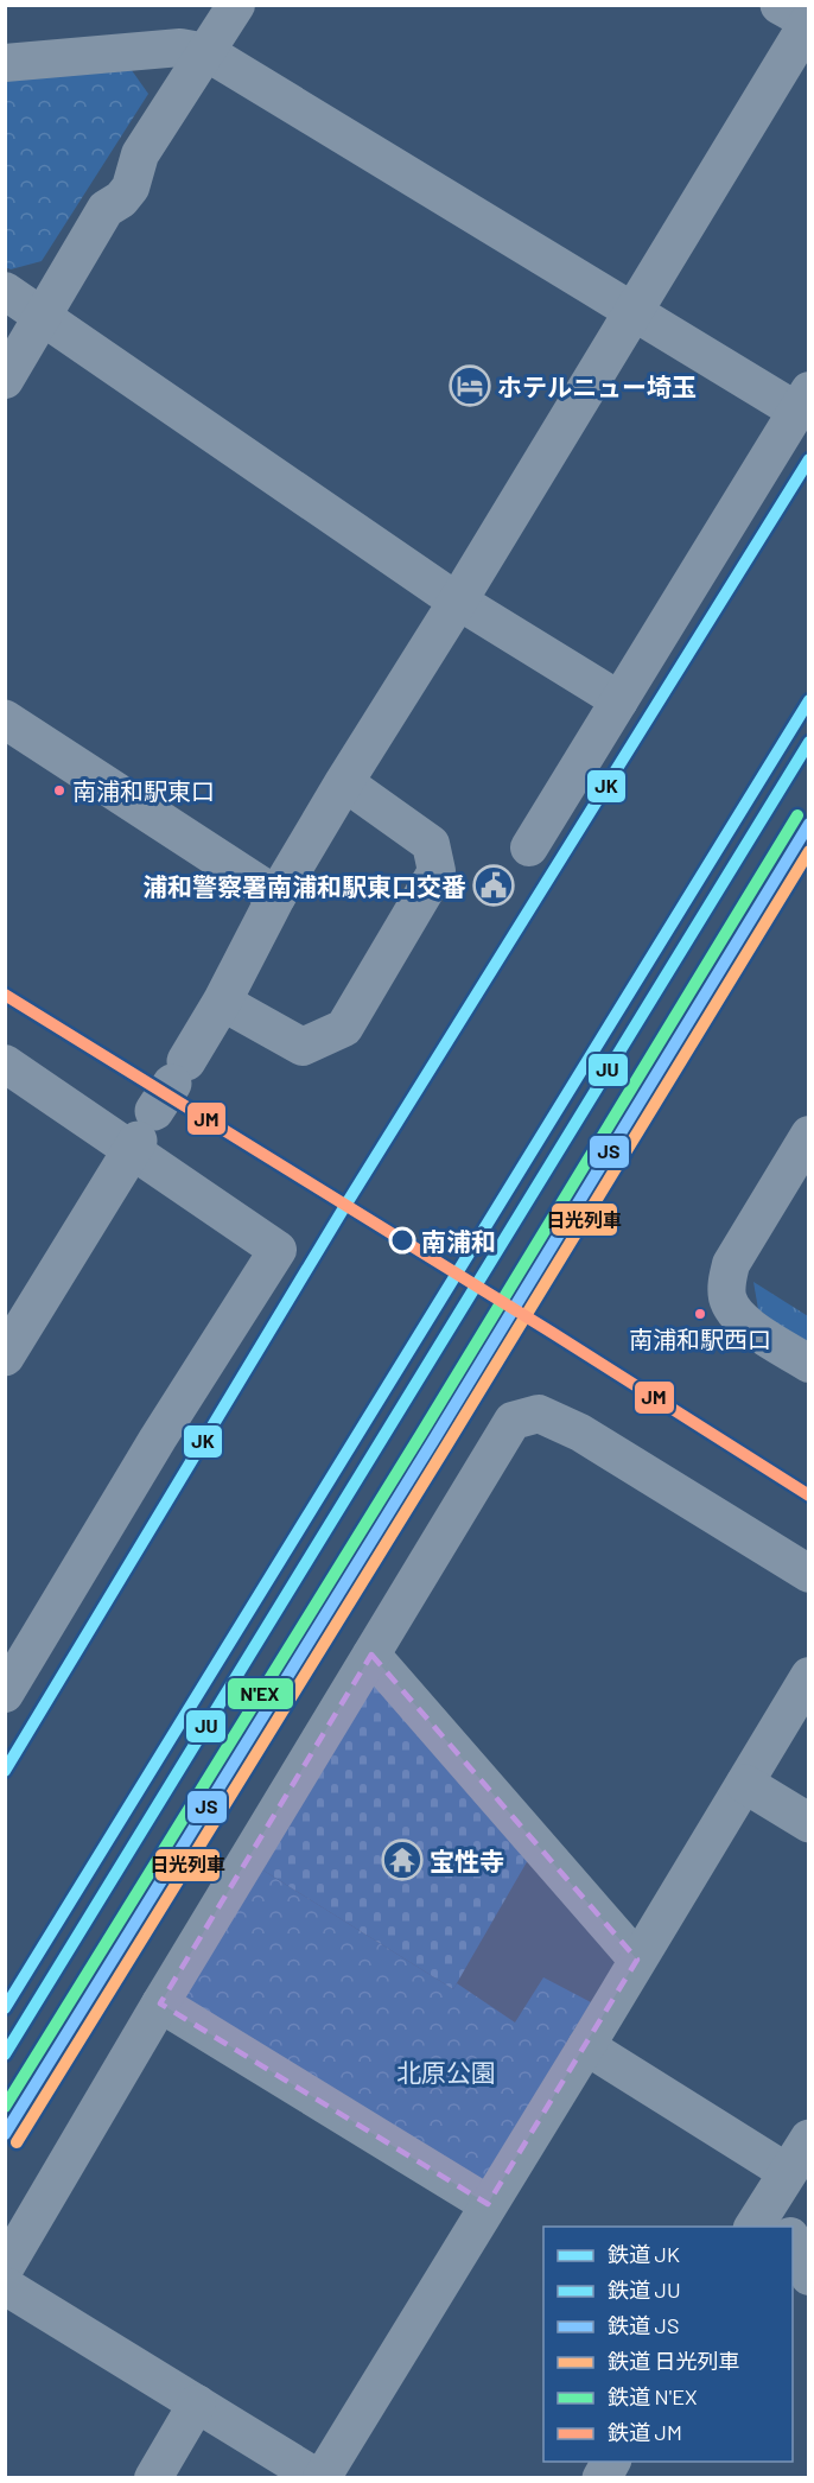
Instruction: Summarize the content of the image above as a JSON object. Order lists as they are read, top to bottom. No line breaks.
{"parks":["北原公園"],"places":{"hotel":["ホテルニュー埼玉"],"other":["南浦和駅東口","南浦和","南浦和駅西口"],"public building":["浦和警察署南浦和駅東口交番"],"temple":["宝性寺"]},"lines":["rail line JK","rail line JU","rail line N'EX","rail line JS","rail line 日光列車","rail line JM"],"legend":["鉄道 JK","鉄道 JU","鉄道 JS","鉄道 日光列車","鉄道 N'EX","鉄道 JM"]}
